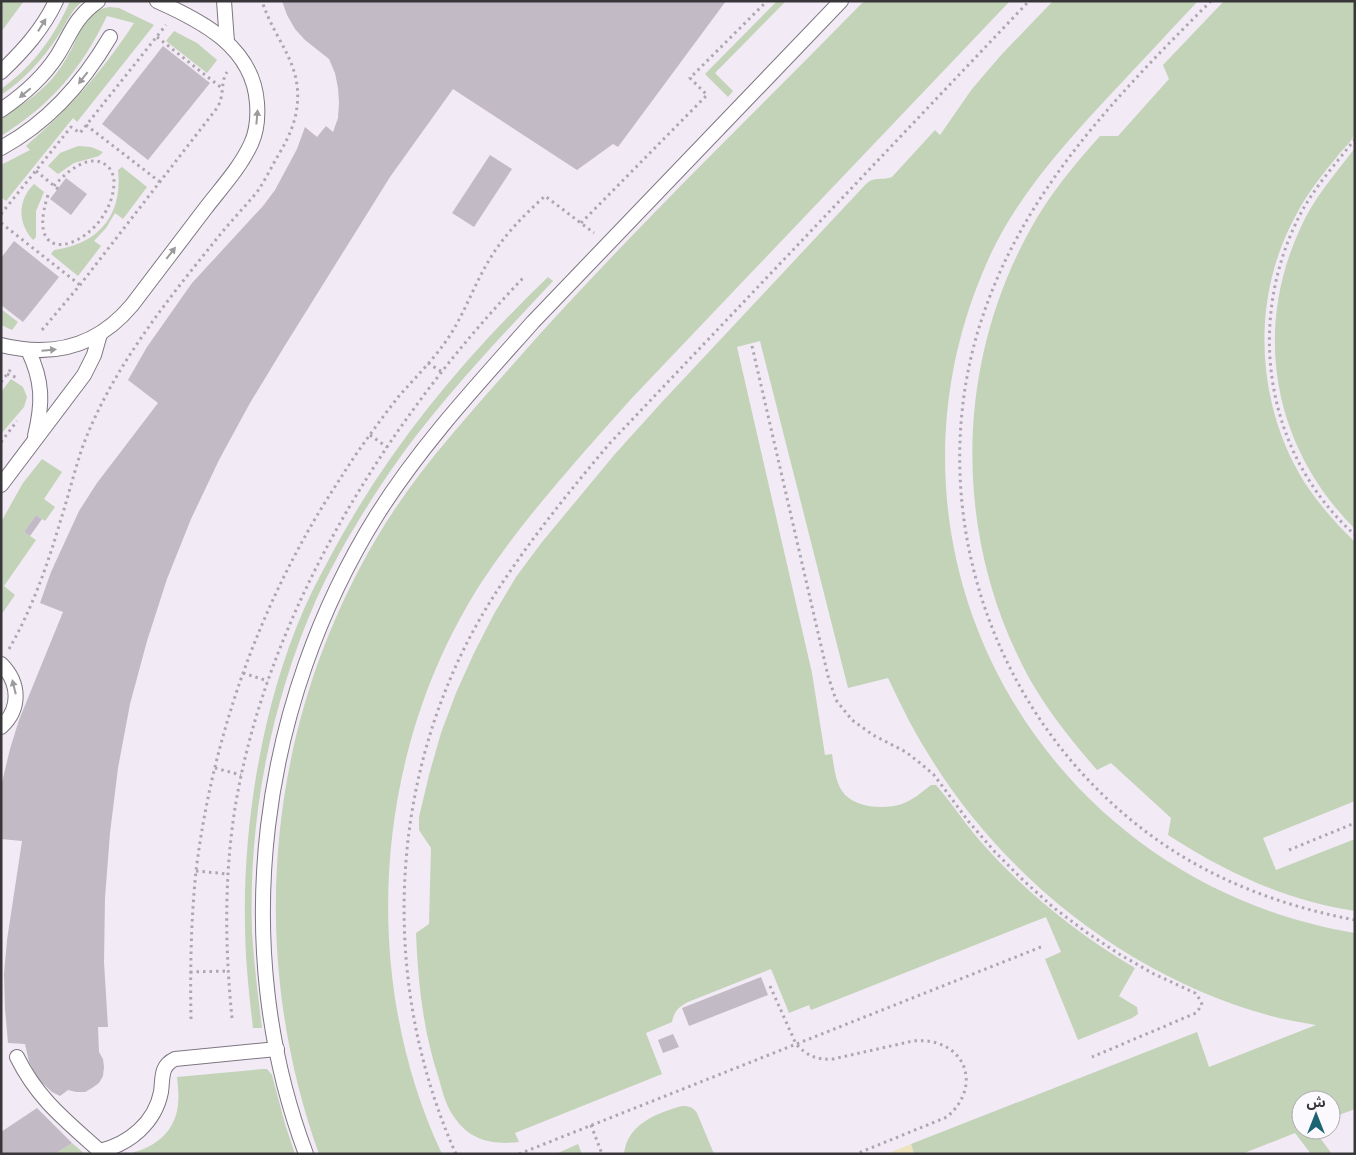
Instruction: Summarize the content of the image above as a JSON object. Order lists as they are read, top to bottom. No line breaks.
{"north":"top"}
